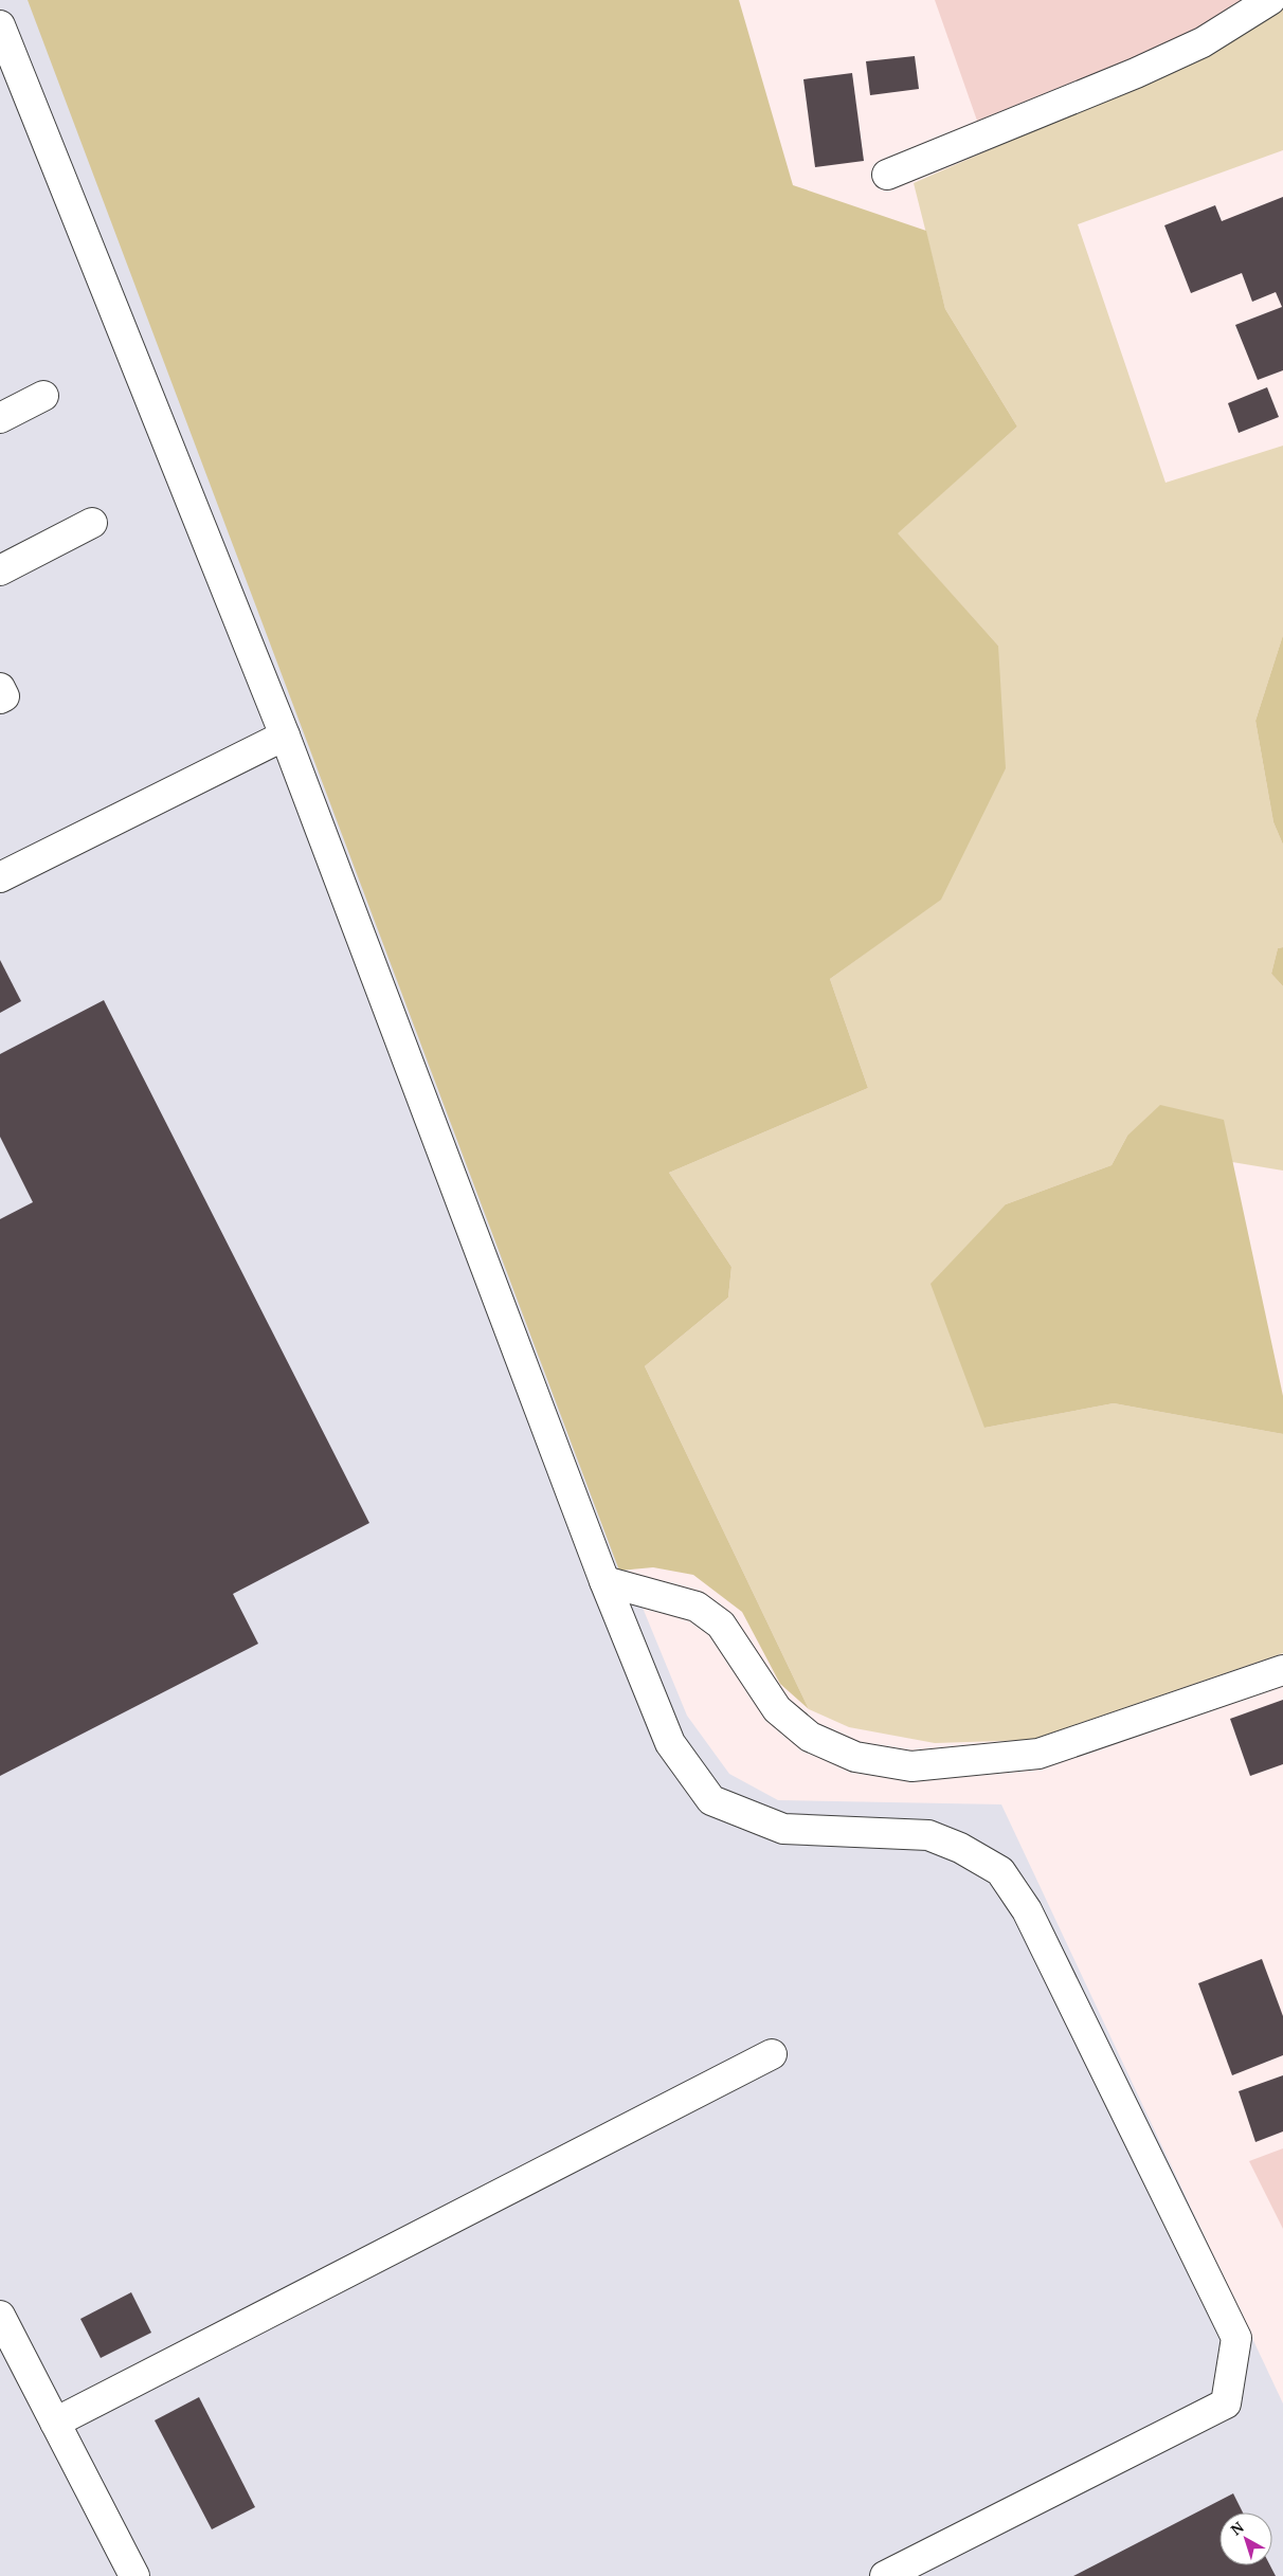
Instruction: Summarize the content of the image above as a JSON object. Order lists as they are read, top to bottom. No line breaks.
{"north":"top left"}
